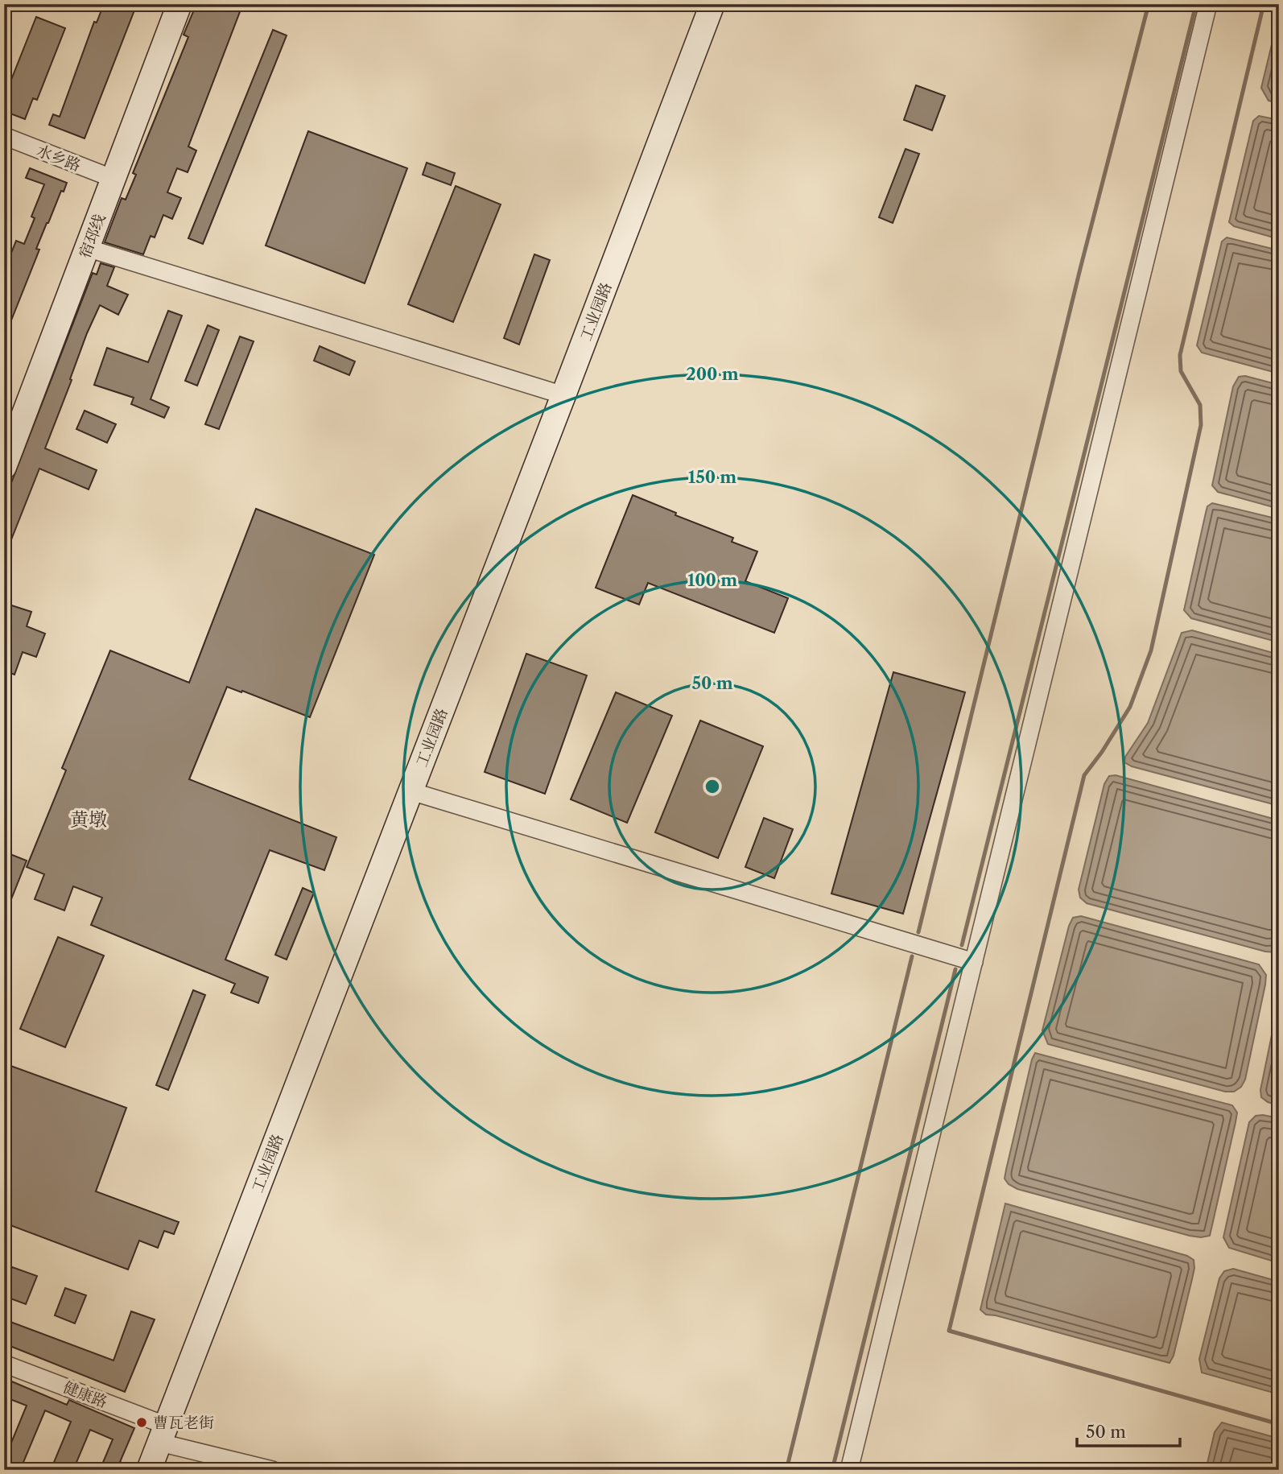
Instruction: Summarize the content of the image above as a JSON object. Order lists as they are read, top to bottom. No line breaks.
{"streets":{"street":["水乡路","宿邳线","工业园路","健康路"]},"crossings":[["水乡路","宿邳线"],["工业园路","健康路"]],"districts":["黄墩"],"places":["曹瓦老街"],"scale_bar":"50 m","rings":["200 m","150 m","100 m","50 m"]}
